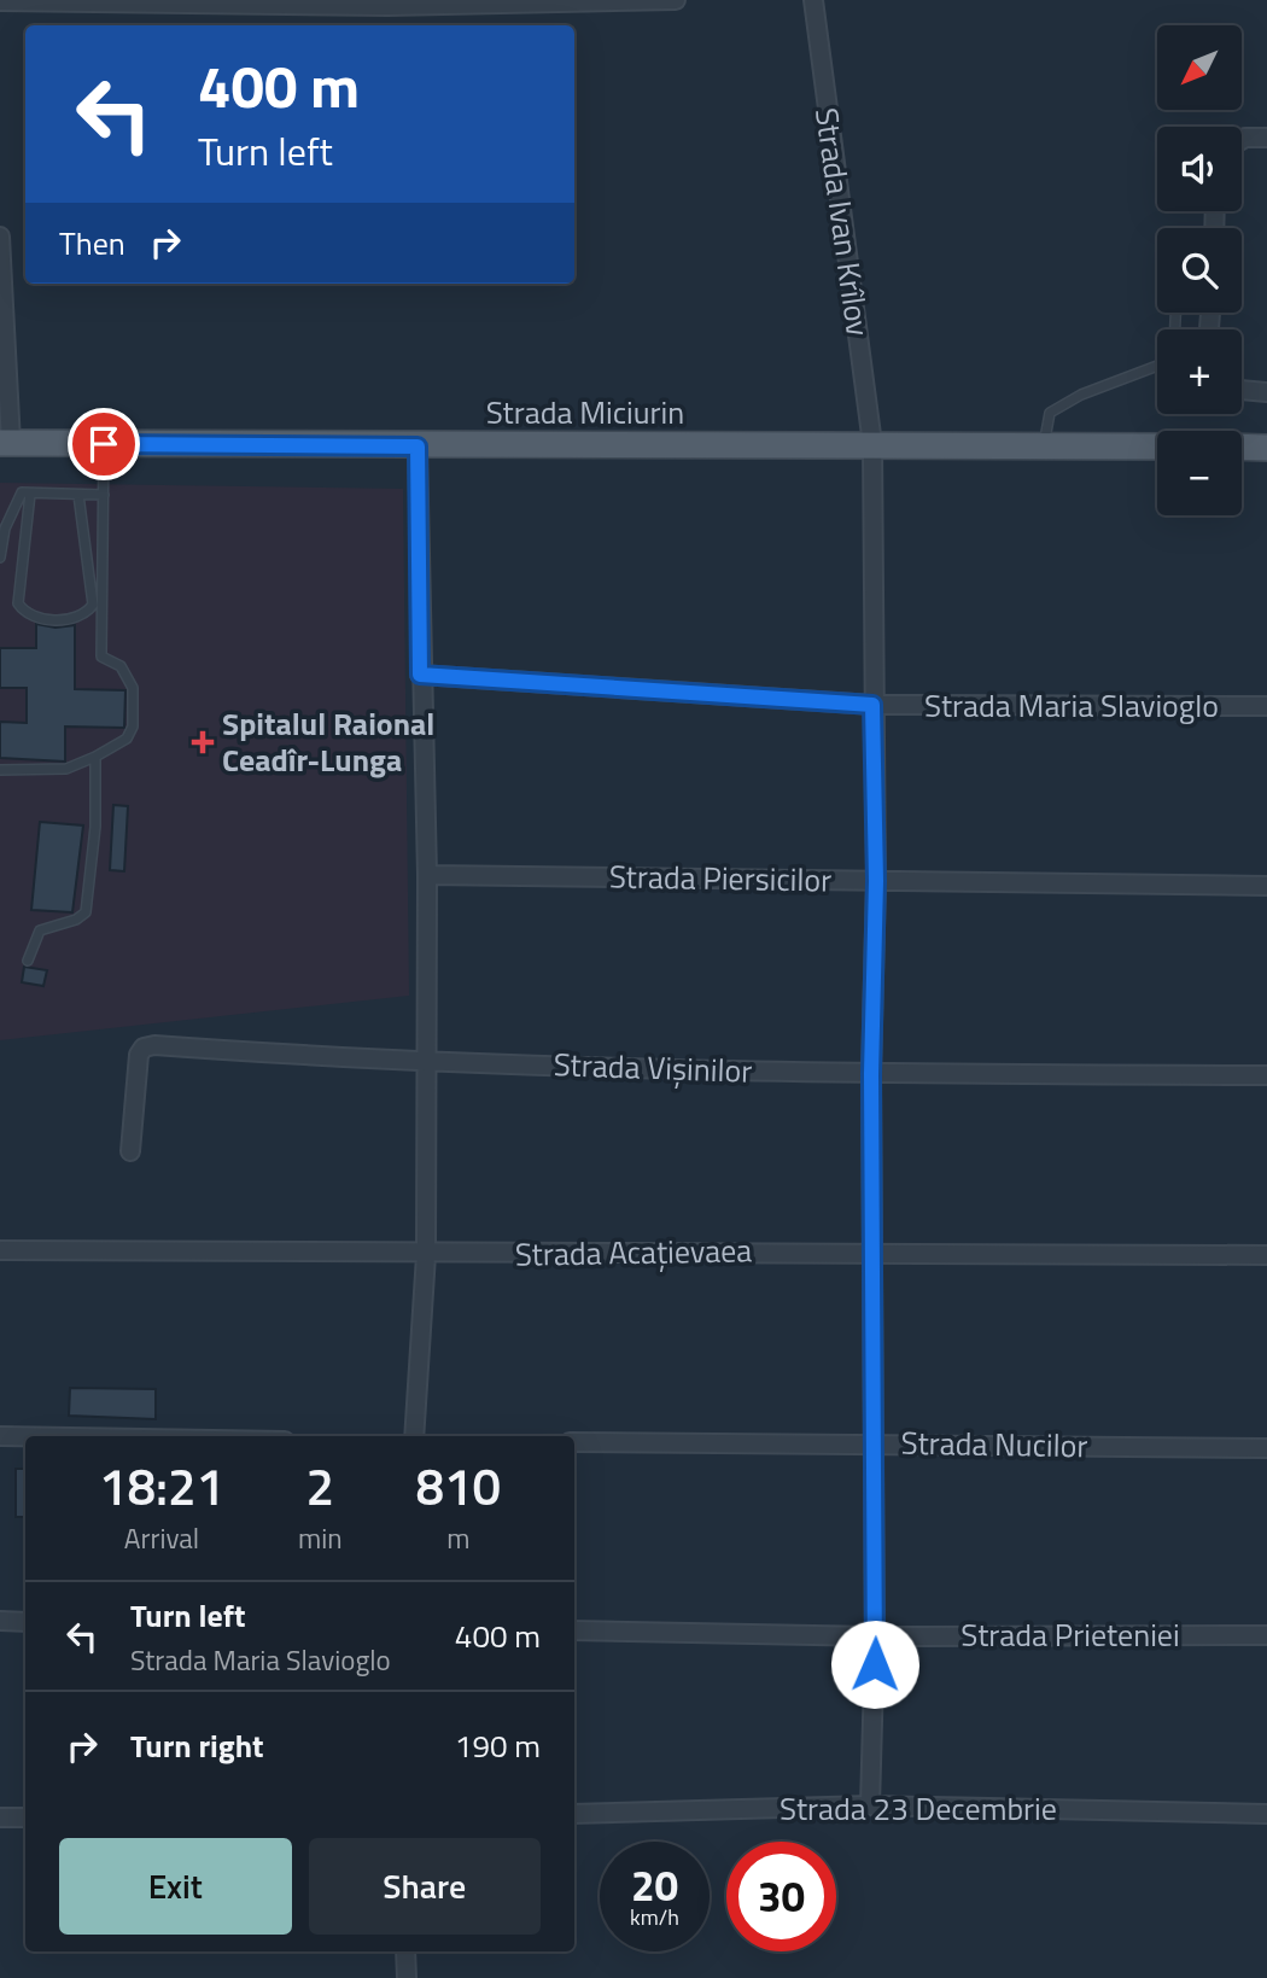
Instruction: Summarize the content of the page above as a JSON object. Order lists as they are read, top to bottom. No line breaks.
{"streets":{"main road":["Strada Miciurin"],"street":["Strada Ivan Krîlov","Strada Maria Slavioglo","Strada Piersicilor","Strada Vișinilor","Strada Acațievaea","Strada Nucilor","Strada Prieteniei","Strada 23 Decembrie"]},"crossings":[["Strada Ivan Krîlov","Strada Miciurin"],["Strada Ivan Krîlov","Strada Maria Slavioglo"],["Strada Ivan Krîlov","Strada Piersicilor"],["Strada Ivan Krîlov","Strada Vișinilor"],["Strada Ivan Krîlov","Strada Acațievaea"],["Strada Ivan Krîlov","Strada Nucilor"],["Strada Ivan Krîlov","Strada Prieteniei"],["Strada Ivan Krîlov","Strada 23 Decembrie"]],"places":{"health":["Spitalul Raional Ceadîr-Lunga"]},"north":"bottom left","page":{"map_buttons":["+","−"],"turn":["400 m","Turn left"],"then":"Then","eta":["18:21","Arrival","2","min","810","m"],"list":[{"name":"Turn left","note":"Strada Maria Slavioglo","value":"400 m"},{"name":"Turn right","value":"190 m"}],"buttons":["Exit","Share"],"speed":"20 km/h","limit":"30"}}
